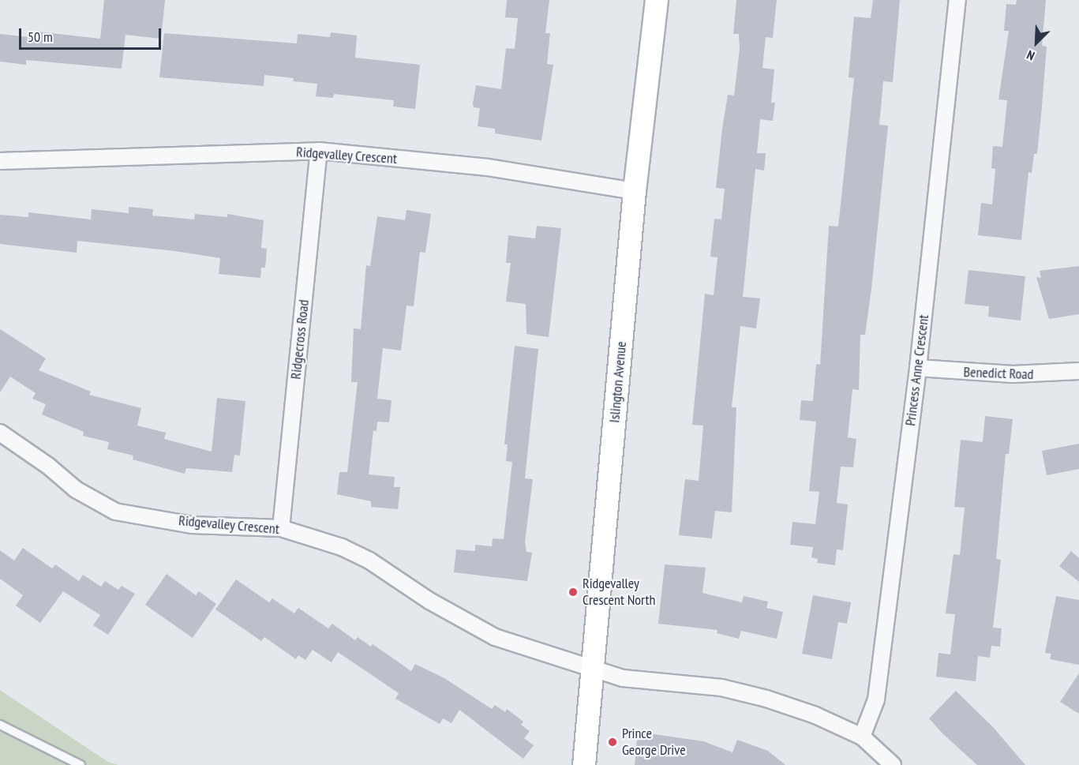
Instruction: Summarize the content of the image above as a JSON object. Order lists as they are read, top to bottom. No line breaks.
{"streets":{"main road":["Islington Avenue"],"street":["Ridgevalley Crescent","Ridgecross Road","Princess Anne Crescent","Benedict Road"]},"crossings":[["Ridgevalley Crescent","Ridgecross Road"],["Ridgevalley Crescent","Islington Avenue"],["Princess Anne Crescent","Benedict Road"]],"places":["Ridgevalley Crescent North","Prince George Drive"],"scale_bar":"50 m","north":"bottom left"}
